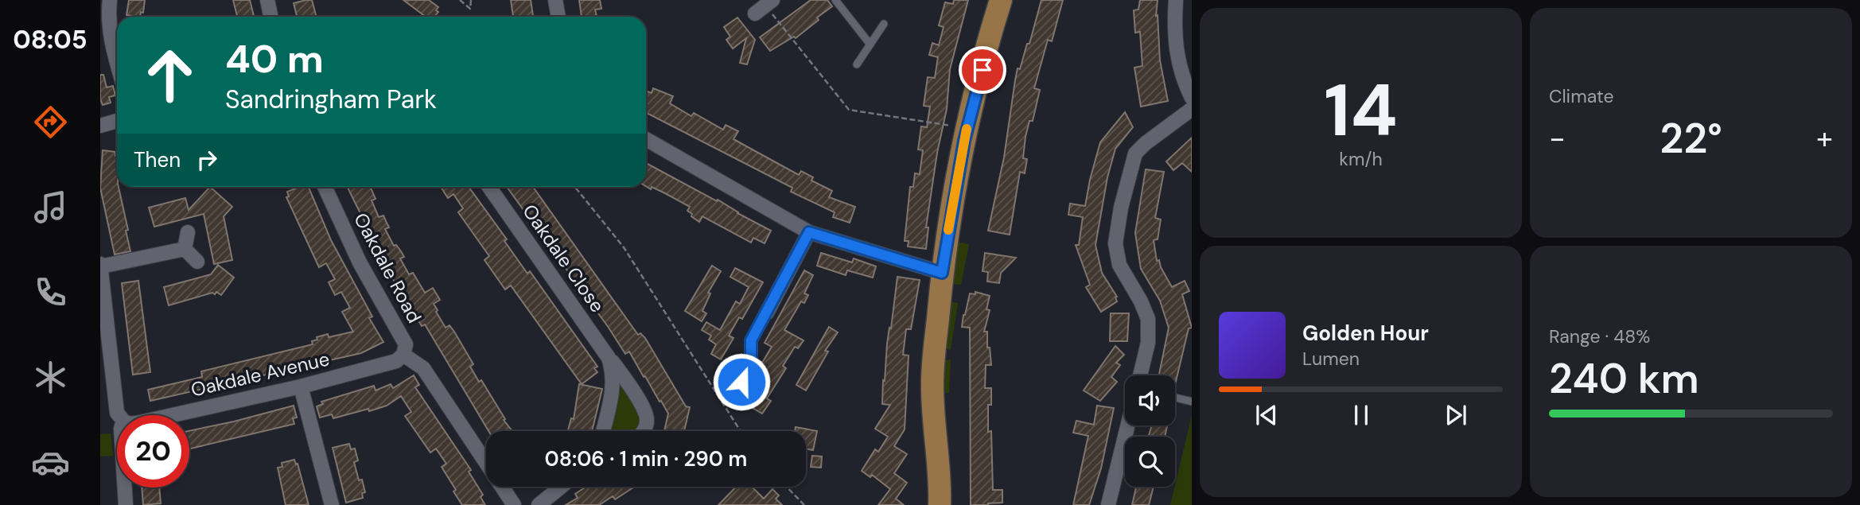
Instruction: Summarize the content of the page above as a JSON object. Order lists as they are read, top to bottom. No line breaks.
{"streets":{"street":["Oakdale Close","Oakdale Road","Oakdale Avenue"]},"crossings":[["Oakdale Road","Oakdale Avenue"]],"page":{"tabs":"08:05","tile":[["14","km/h"],"Climate",["Range · 48%","240 km"]],"turn":["40 m","Sandringham Park"],"heat":["−","22°","+"],"then":"Then","song":["Golden Hour","Lumen"],"limit":"20","trip":"08:06 · 1 min · 290 m"}}
